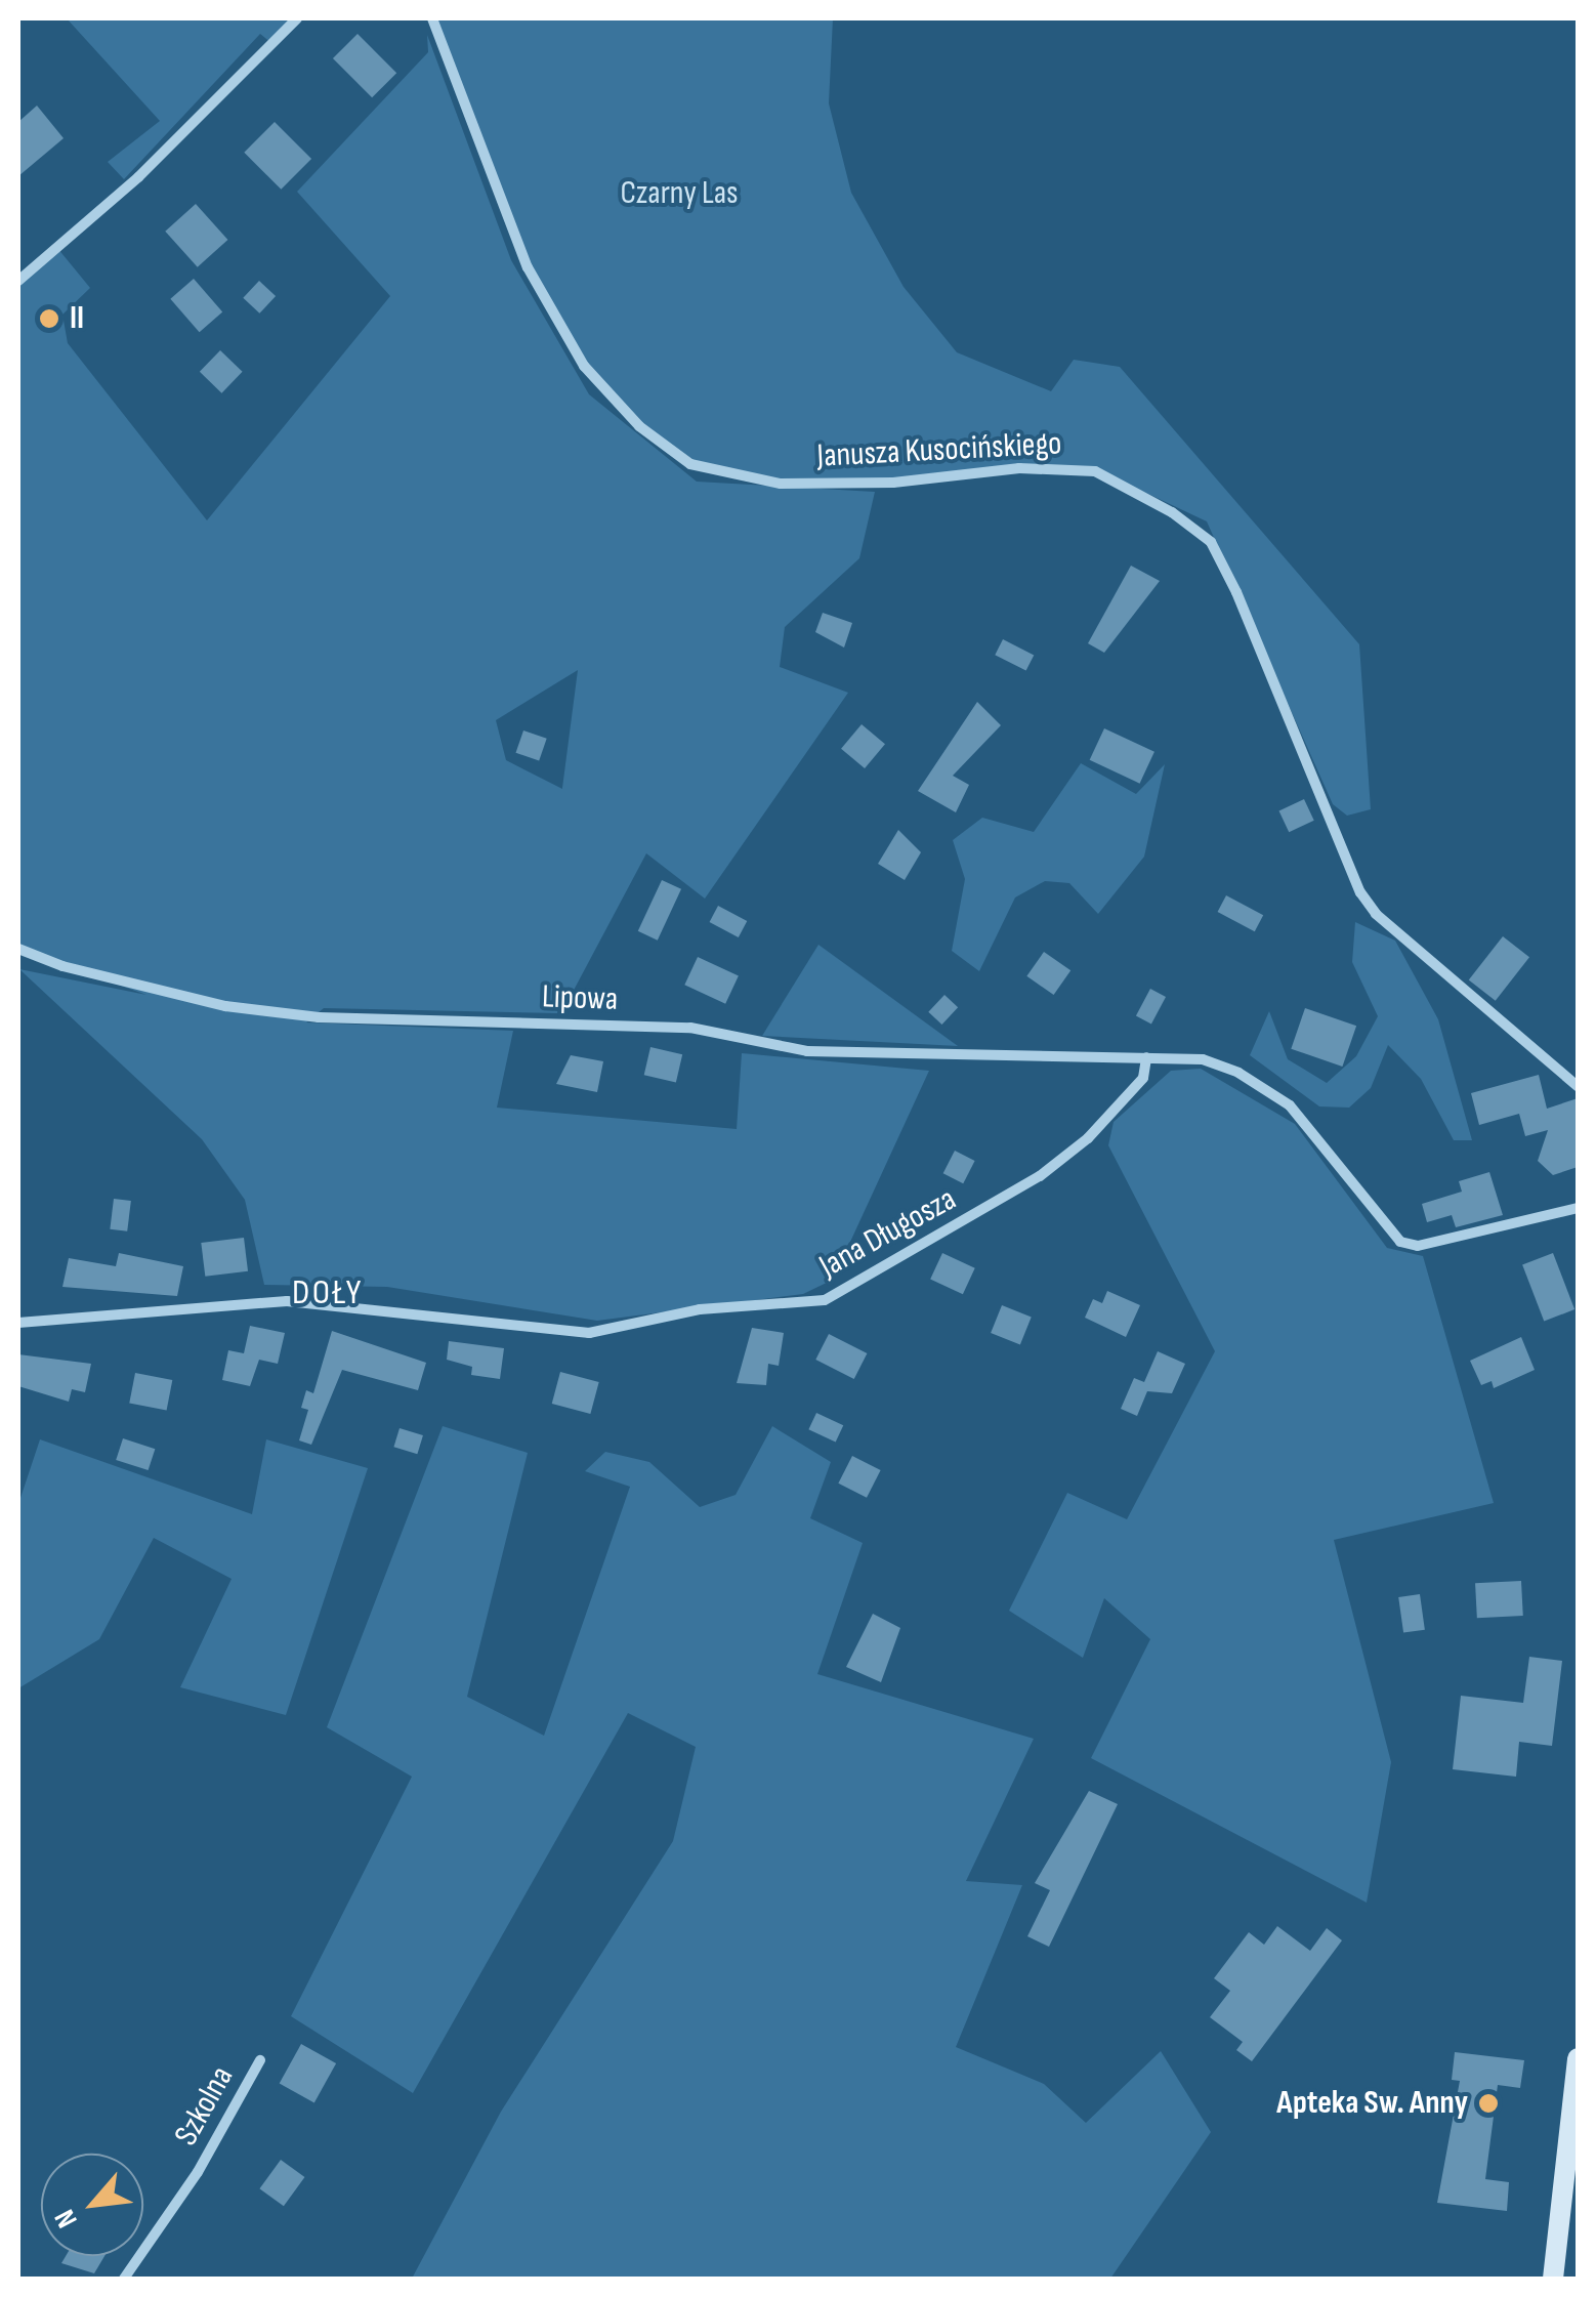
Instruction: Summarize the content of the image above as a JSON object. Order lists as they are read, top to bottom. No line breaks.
{"streets":{"street":["Janusza Kusocińskiego","Lipowa","Jana Długosza","Szkolna"]},"crossings":[["Lipowa","Jana Długosza"]],"districts":["DOŁY"],"parks":["Czarny Las"],"places":["II","Apteka Sw. Anny"],"north":"bottom left"}
